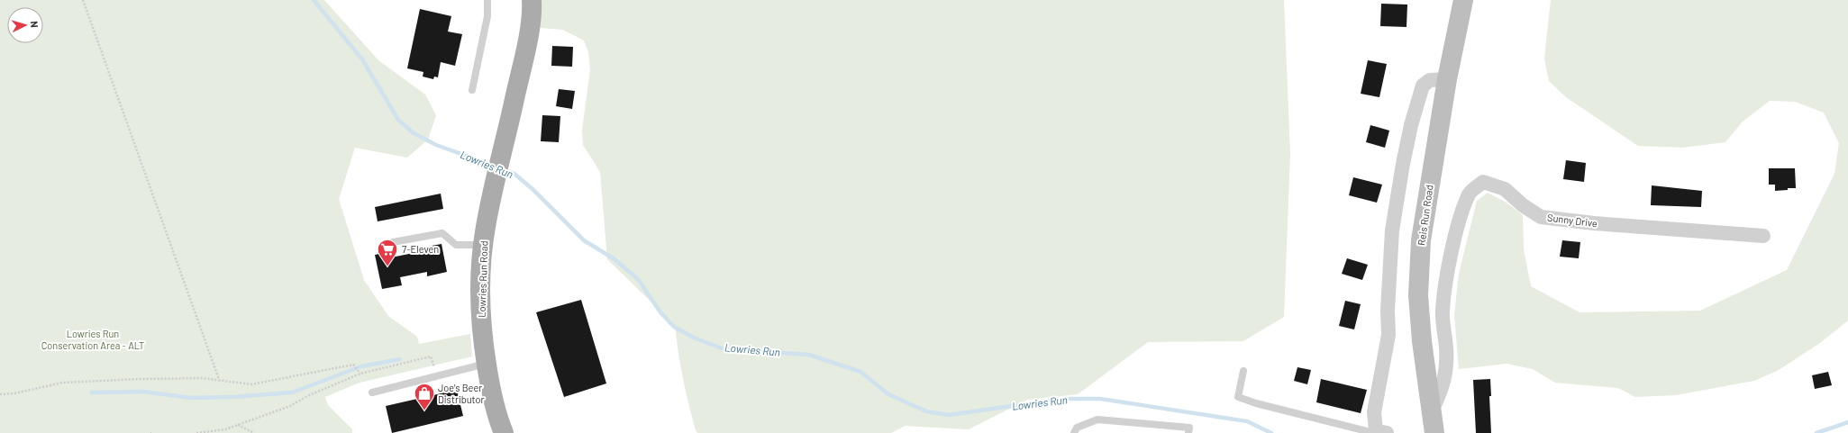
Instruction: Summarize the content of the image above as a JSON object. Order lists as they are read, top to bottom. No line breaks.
{"streets":{"main road":["Lowries Run Road"],"street":["Reis Run Road","Sunny Drive"]},"crossings":[["Reis Run Road","Sunny Drive"]],"water":["Lowries Run"],"parks":["Lowries Run Conservation Area - ALT"],"places":{"supermarket":["7-Eleven"],"shop":["Joe's Beer Distributor"]},"north":"right"}
